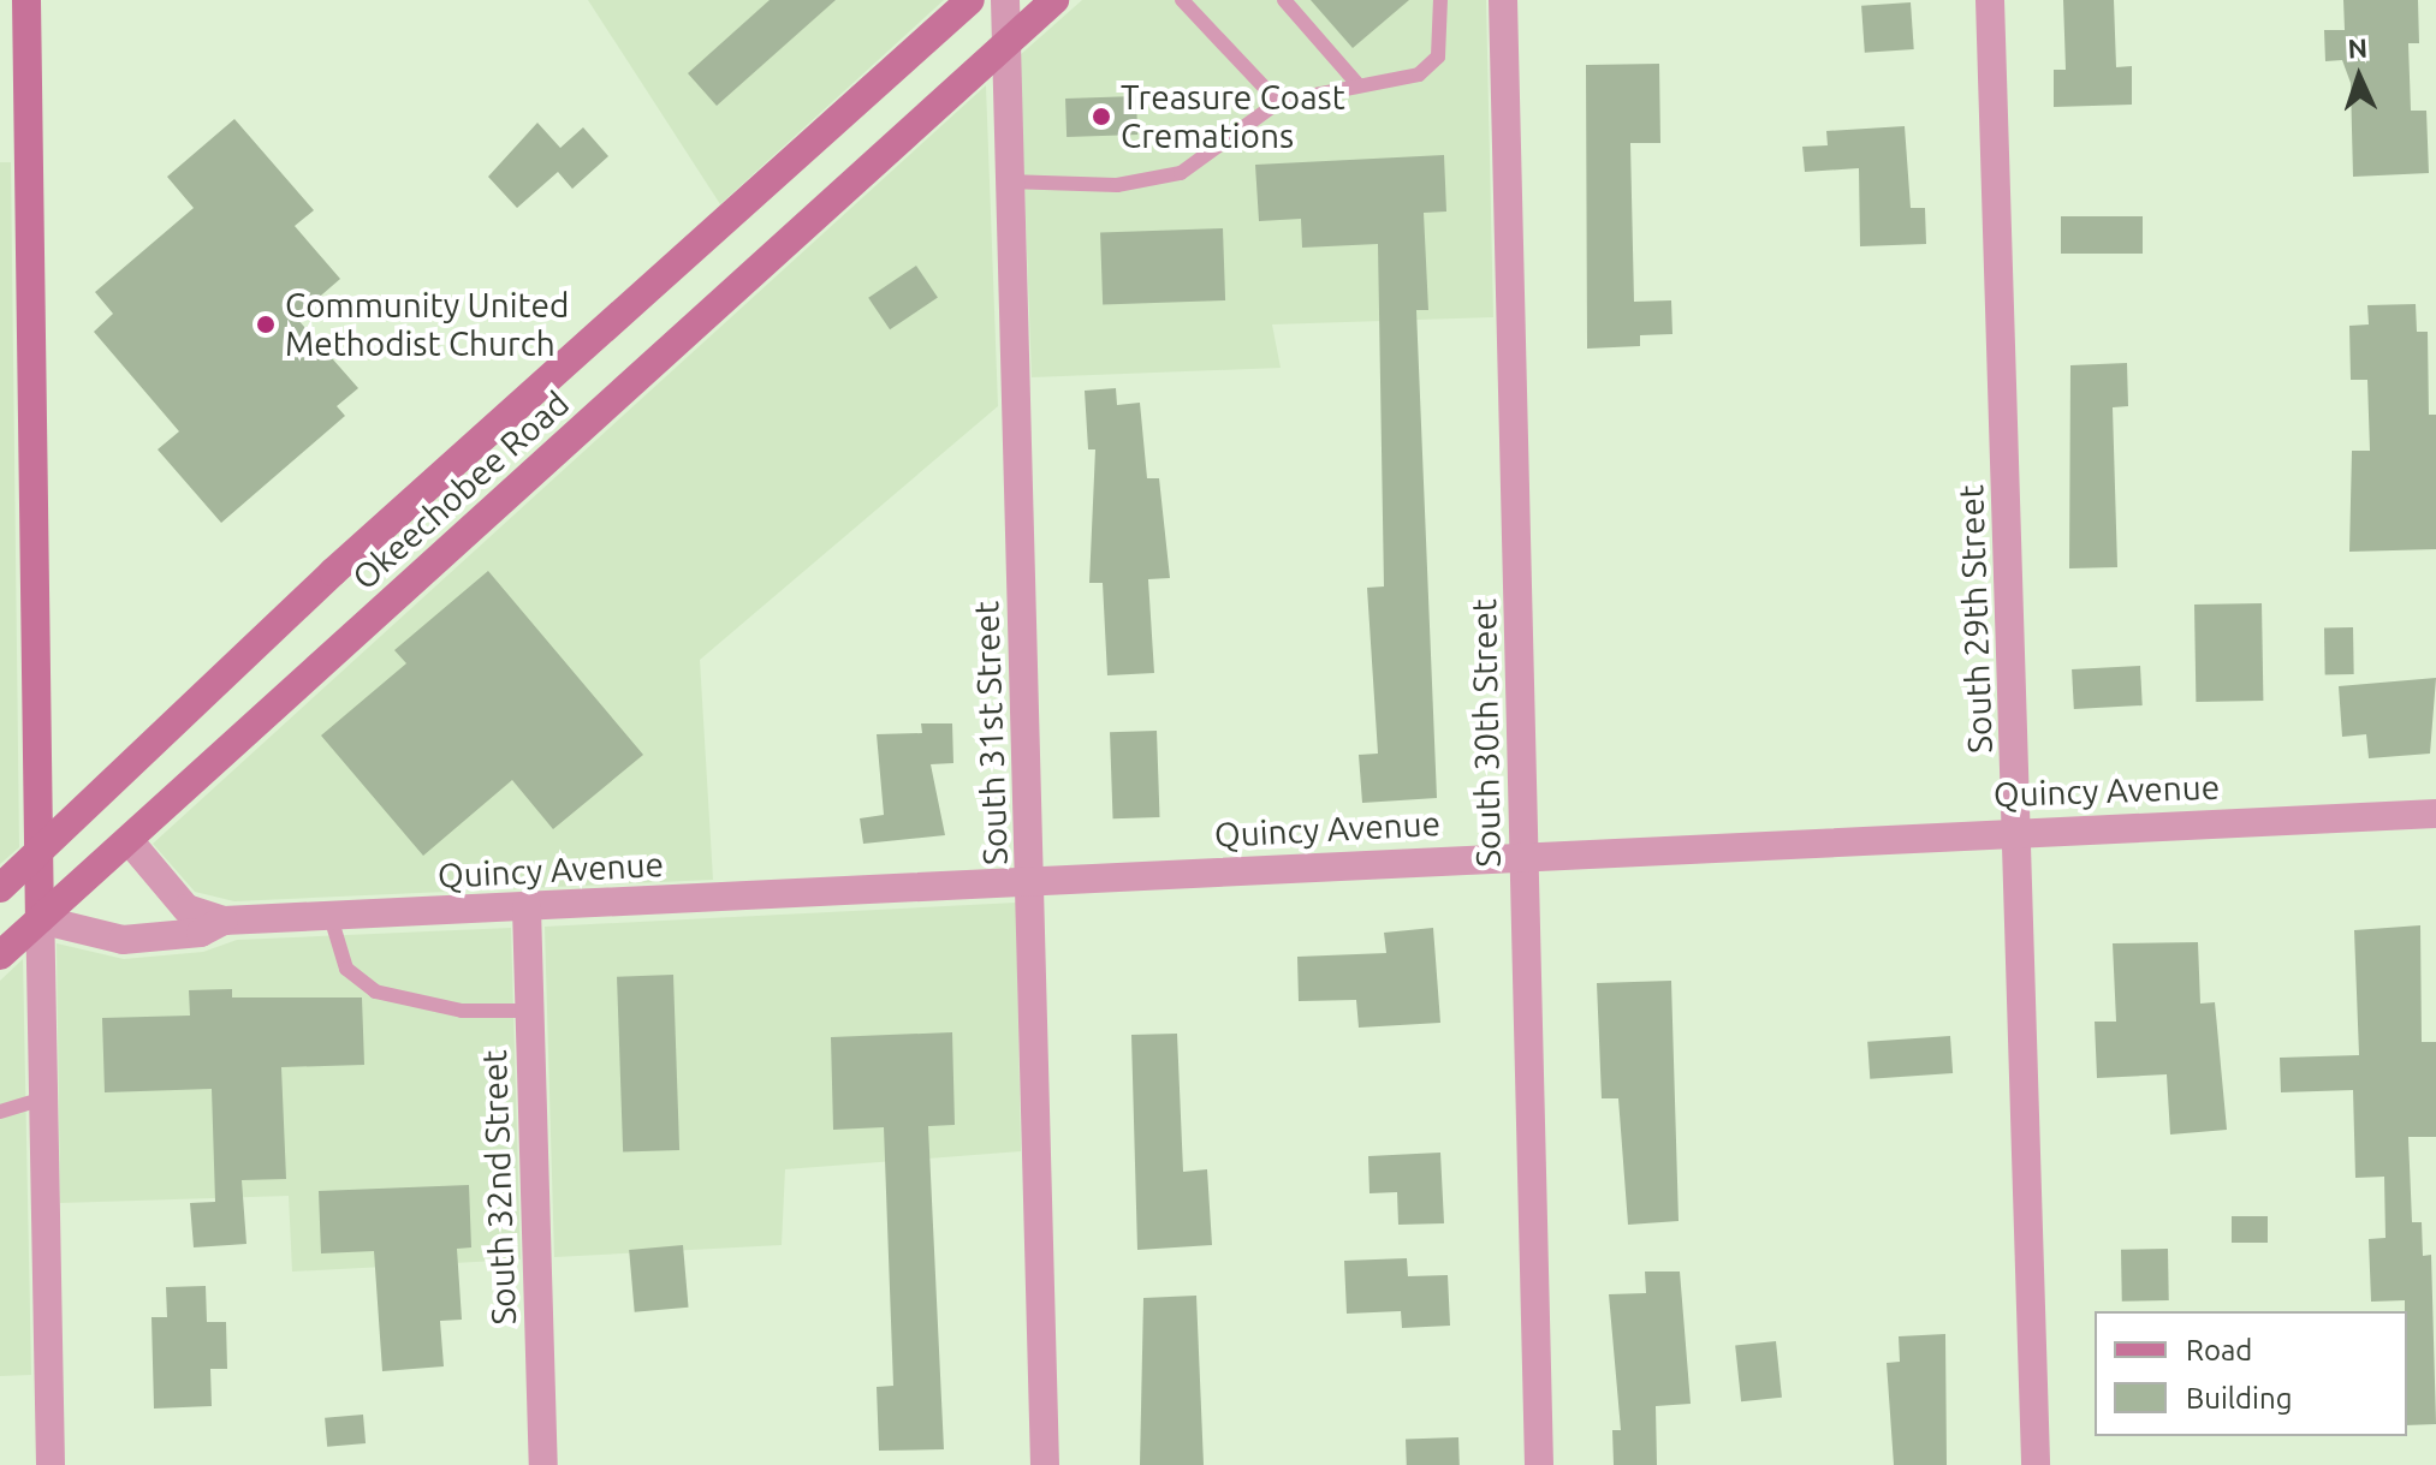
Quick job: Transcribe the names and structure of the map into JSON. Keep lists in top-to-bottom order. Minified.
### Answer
{"streets":{"main road":["Okeechobee Road"],"street":["South 29th Street","South 31st Street","South 30th Street","Quincy Avenue","South 32nd Street"]},"crossings":[["Okeechobee Road","South 31st Street"],["Okeechobee Road","Quincy Avenue"],["South 29th Street","Quincy Avenue"],["South 31st Street","Quincy Avenue"],["South 30th Street","Quincy Avenue"],["Quincy Avenue","South 32nd Street"]],"places":["Treasure Coast Cremations","Community United Methodist Church"],"legend":["Road","Building"],"north":"top"}
